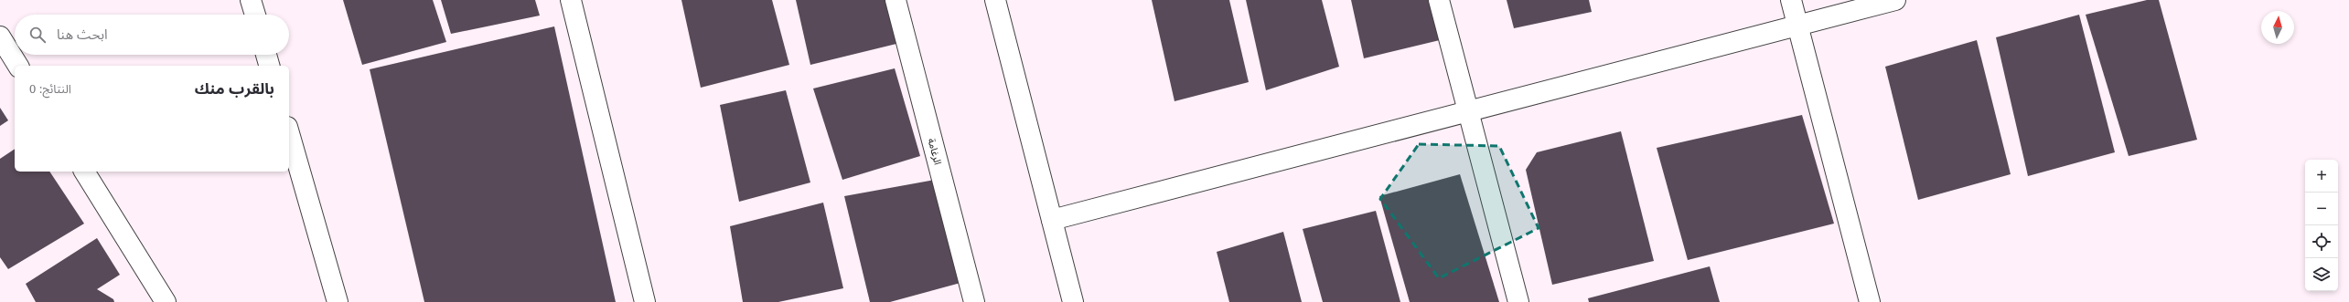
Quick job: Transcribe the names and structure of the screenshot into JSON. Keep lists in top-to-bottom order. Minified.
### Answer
{"streets":{"street":["الرغامة"]},"north":"top","page":{"search":"ابحث هنا","heading":["بالقرب منك","النتائج: 0"],"map_buttons":["+","−"]}}
